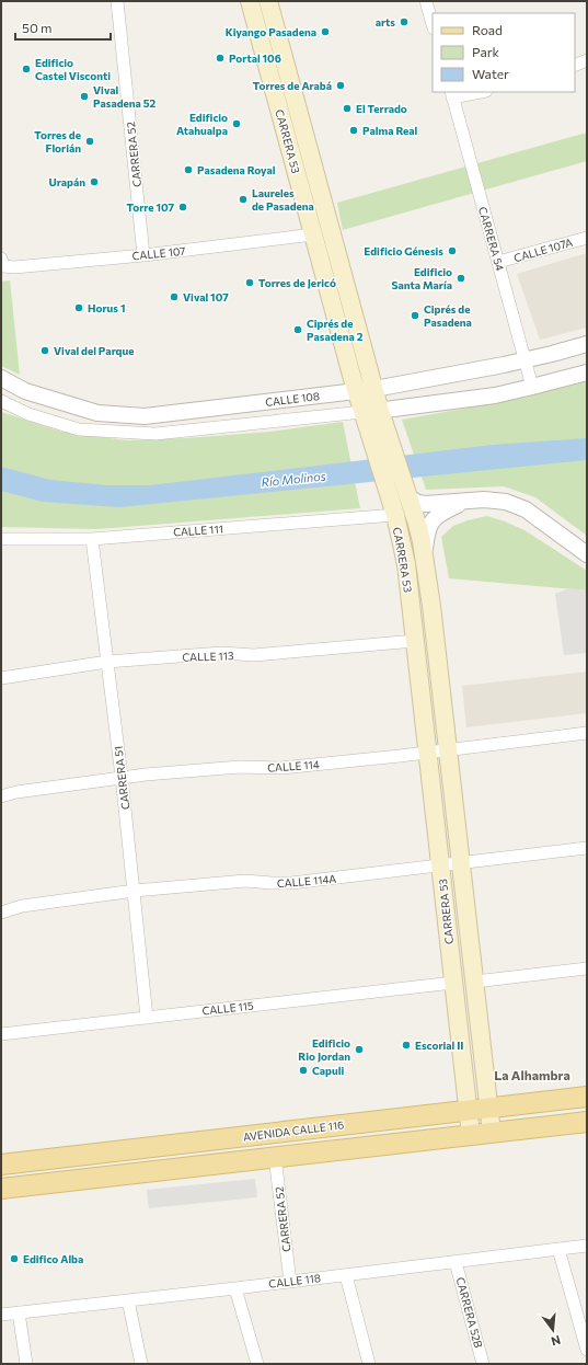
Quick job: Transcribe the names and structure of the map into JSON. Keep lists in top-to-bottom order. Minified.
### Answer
{"streets":{"main road":["CARRERA 53","AVENIDA CALLE 116"],"street":["CARRERA 52","CARRERA 54","CALLE 107A","CALLE 107","CALLE 108","CALLE 111","CALLE 113","CALLE 114","CARRERA 51","CALLE 114A","CALLE 115","CALLE 118","CARRERA 52B"]},"crossings":[["CARRERA 53","CALLE 107"],["CARRERA 53","CALLE 108"],["CARRERA 53","CALLE 111"],["CARRERA 53","CALLE 113"],["CARRERA 53","CALLE 114"],["CARRERA 53","CALLE 114A"],["CARRERA 53","CALLE 115"],["CARRERA 53","AVENIDA CALLE 116"],["CARRERA 52","CALLE 107"],["CARRERA 52","CALLE 118"],["CARRERA 54","CALLE 107A"],["CARRERA 54","CALLE 108"],["CALLE 111","CARRERA 51"],["CALLE 113","CARRERA 51"],["CALLE 114","CARRERA 51"],["CARRERA 51","CALLE 114A"],["CARRERA 51","CALLE 115"],["CALLE 118","CARRERA 52B"]],"districts":["La Alhambra"],"water":["Río Molinos"],"places":["arts","Kiyango Pasadena","Portal 106","Edificio Castel Visconti","Torres de Arabá","Vival Pasadena 52","El Terrado","Edificio Atahualpa","Palma Real","Torres de Florián","Pasadena Royal","Urapán","Laureles de Pasadena","Torre 107","Edificio Génesis","Edificio Santa María","Torres de Jericó","Vival 107","Horus 1","Ciprés de Pasadena","Ciprés de Pasadena 2","Vival del Parque","Escorial II","Edificio Rio Jordan","Capuli","Edifico Alba"],"legend":["Road","Park","Water"],"scale_bar":"50 m","north":"bottom"}
